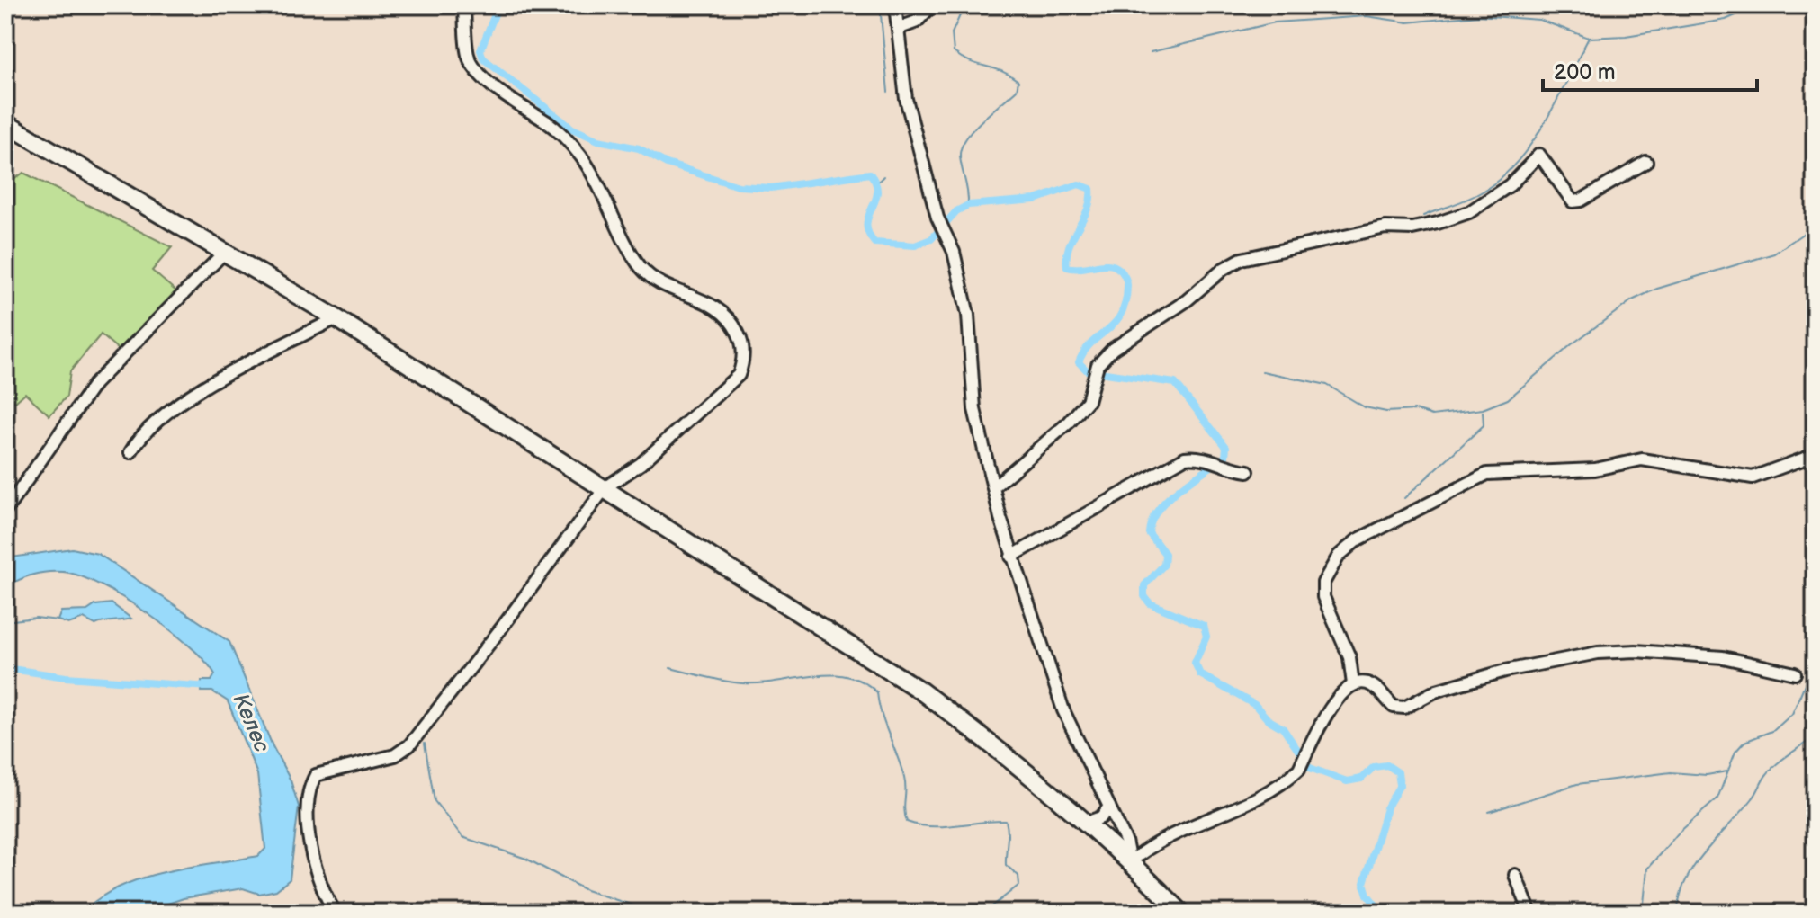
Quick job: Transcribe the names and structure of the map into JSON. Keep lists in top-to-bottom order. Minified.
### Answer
{"water":["Келес"],"scale_bar":"200 m"}
